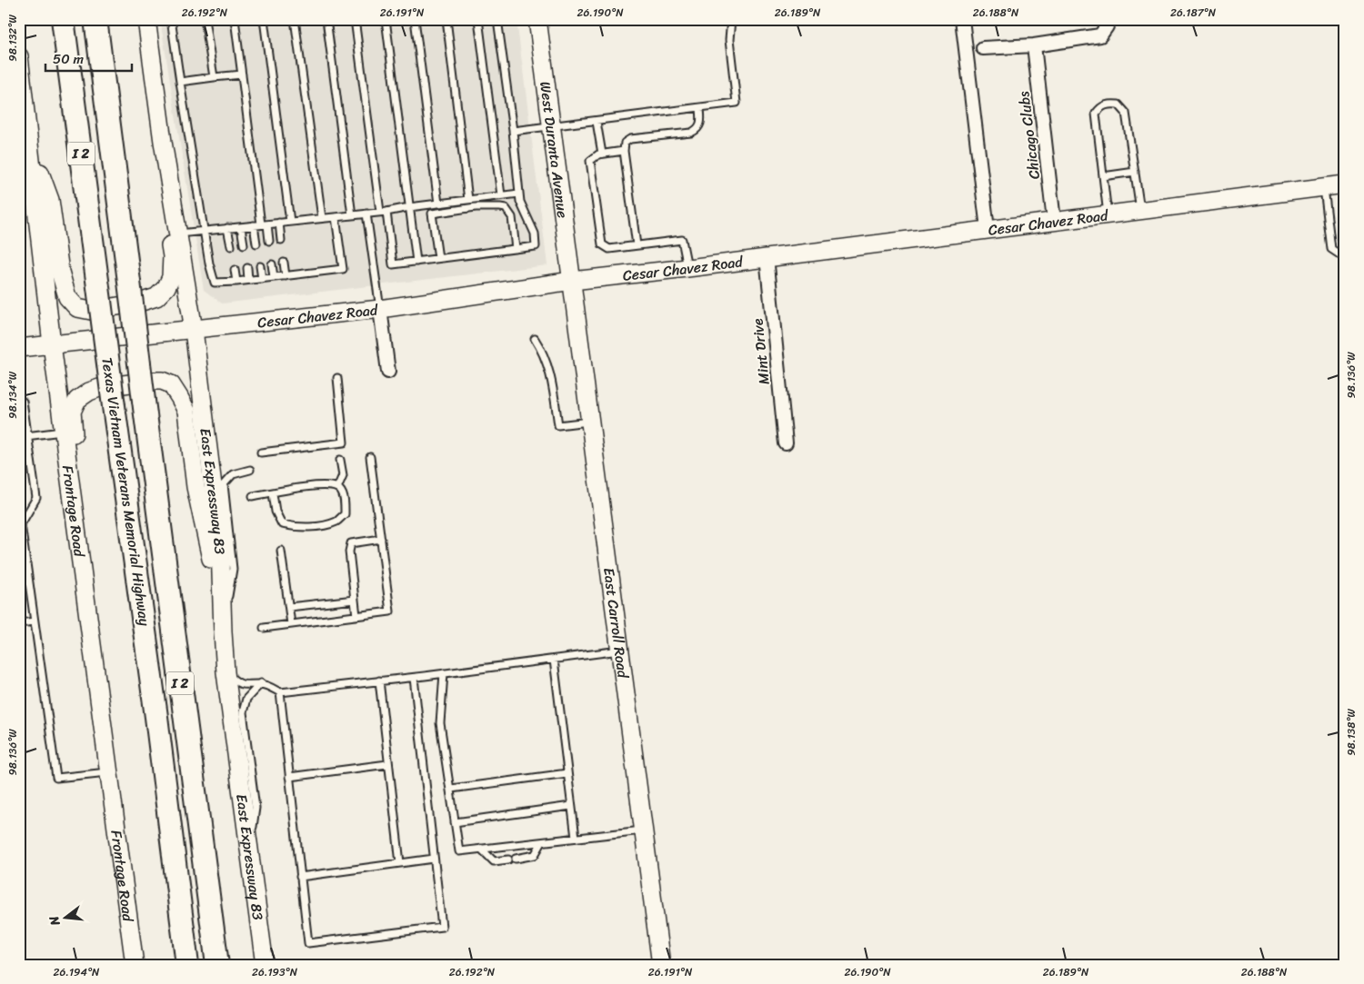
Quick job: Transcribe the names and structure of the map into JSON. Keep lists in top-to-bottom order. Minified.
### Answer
{"streets":{"highway":["I 2","Texas Vietnam Veterans Memorial Highway"],"main road":["West Duranta Avenue","Cesar Chavez Road","East Expressway 83","Frontage Road","East Carroll Road"],"street":["Chicago Clubs","Mint Drive"]},"crossings":[["Chicago Clubs","Cesar Chavez Road"],["West Duranta Avenue","Cesar Chavez Road"],["West Duranta Avenue","East Carroll Road"],["Cesar Chavez Road","Mint Drive"],["Cesar Chavez Road","East Expressway 83"],["Cesar Chavez Road","Frontage Road"],["Cesar Chavez Road","East Carroll Road"]],"scale_bar":"50 m","north":"left","coordinates":["26.192°N","26.191°N","26.190°N","26.189°N","26.188°N","26.187°N","98.132°W","98.136°W","98.134°W","98.138°W","26.194°N","26.193°N"]}
